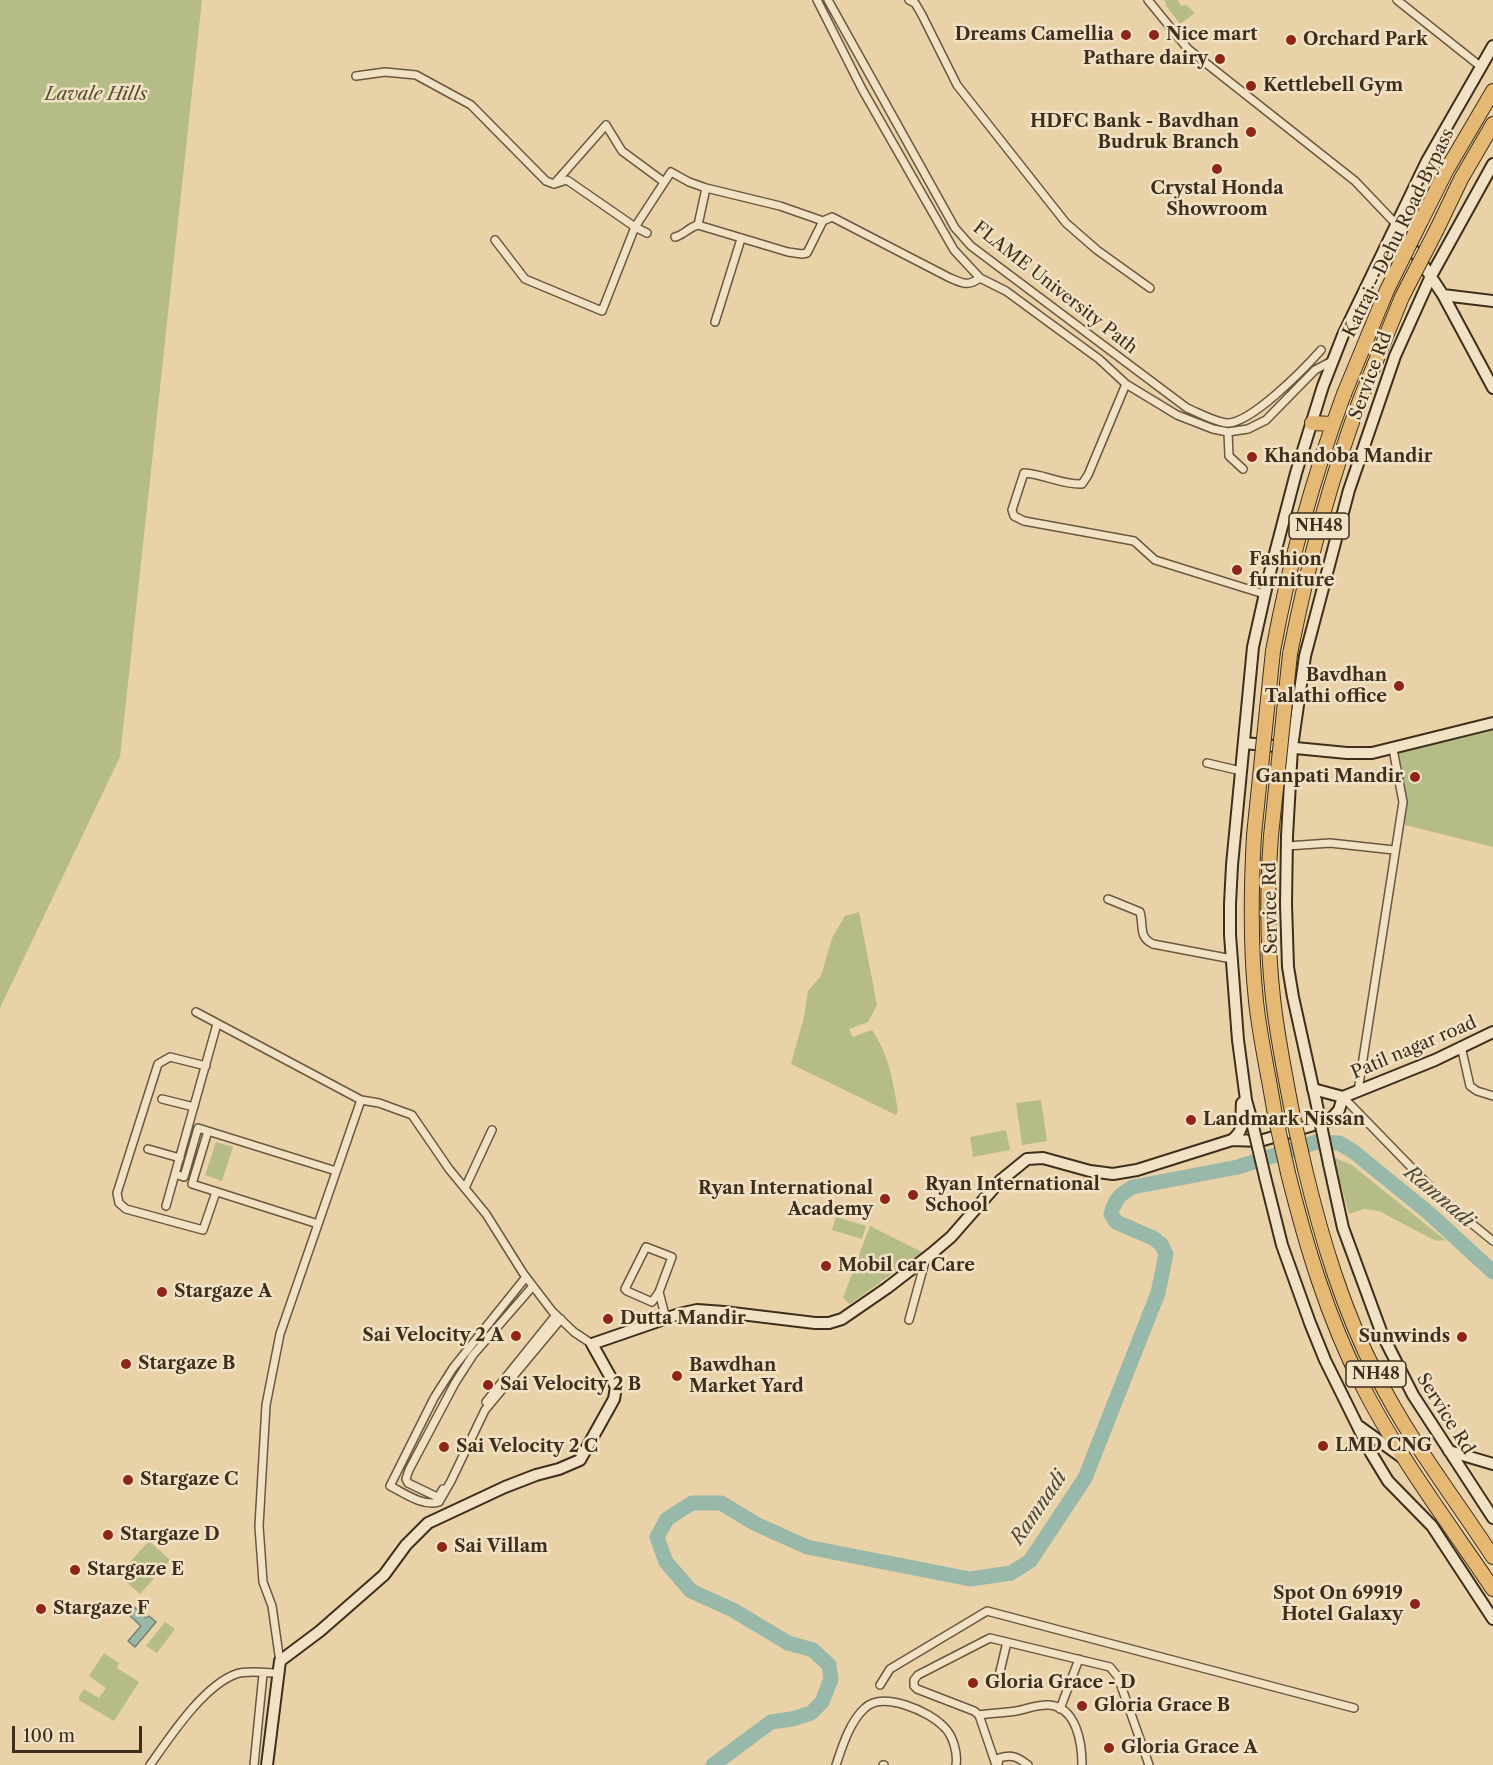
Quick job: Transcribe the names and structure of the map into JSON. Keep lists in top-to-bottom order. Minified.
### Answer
{"streets":{"highway":["Katraj - Dehu Road Bypass","NH48"],"street":["FLAME University Path","Service Rd","Patil nagar road"]},"crossings":[["Service Rd","Patil nagar road"]],"water":["Ramnadi"],"parks":["Lavale Hills"],"places":["Dreams Camellia","Nice mart","Orchard Park","Pathare dairy","Kettlebell Gym","HDFC Bank - Bavdhan Budruk Branch","Crystal Honda Showroom","Khandoba Mandir","Fashion furniture","Bavdhan Talathi office","Ganpati Mandir","Landmark Nissan","Ryan International School","Ryan International Academy","Mobil car Care","Stargaze A","Dutta Mandir","Sai Velocity 2 A","Sunwinds","Stargaze B","Bawdhan Market Yard","Sai Velocity 2 B","LMD CNG","Sai Velocity 2 C","Stargaze C","Stargaze D","Sai Villam","Stargaze E","Spot On 69919 Hotel Galaxy","Stargaze F","Gloria Grace - D","Gloria Grace B","Gloria Grace A"],"scale_bar":"100 m"}
